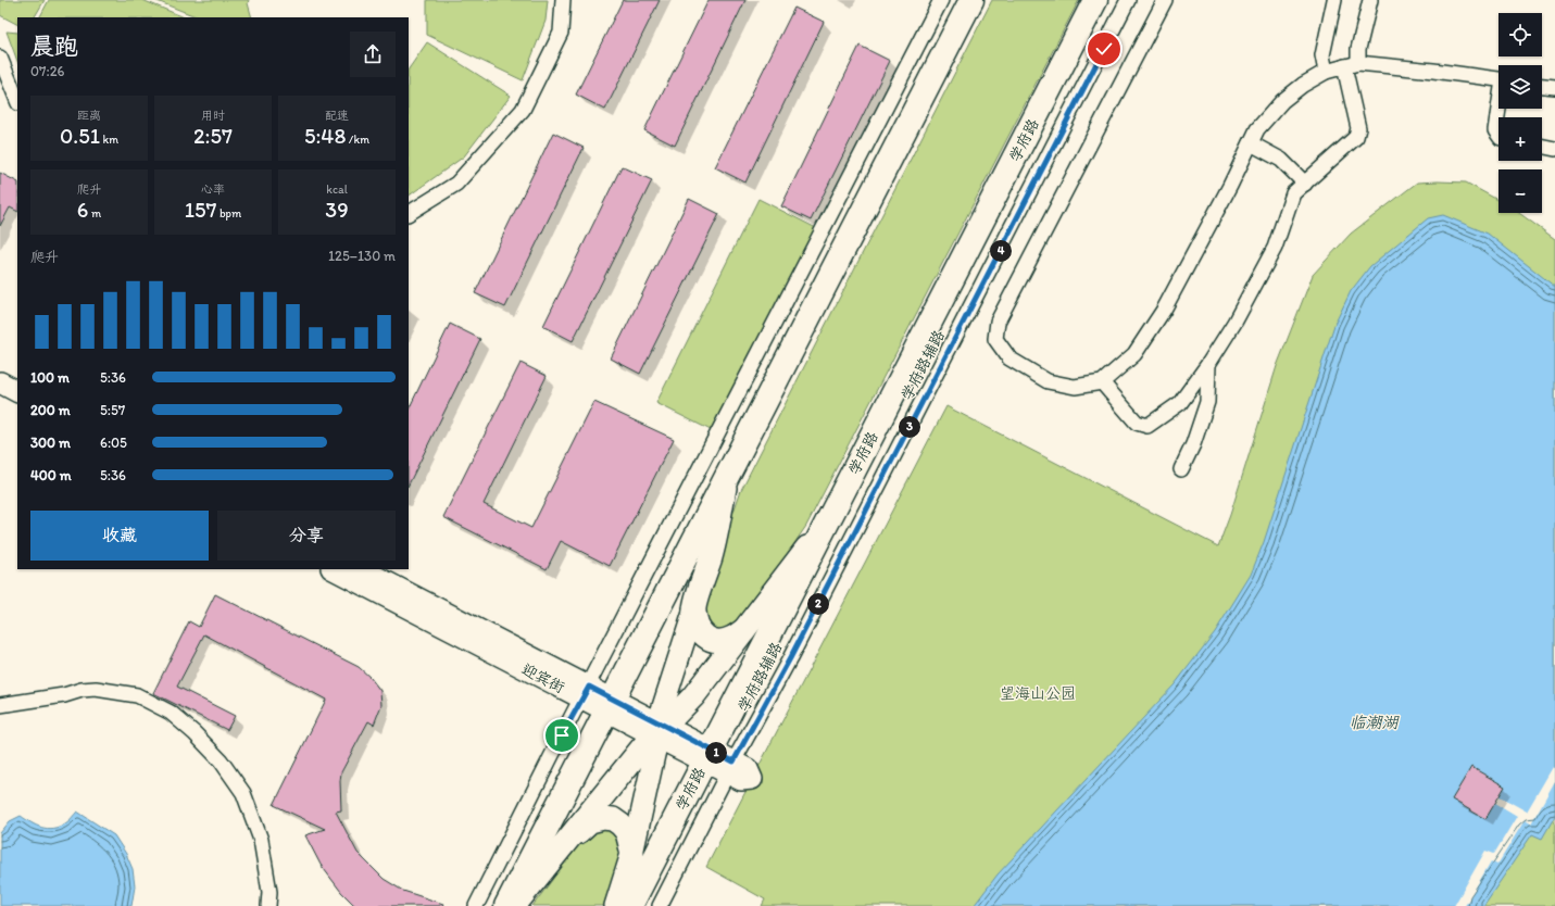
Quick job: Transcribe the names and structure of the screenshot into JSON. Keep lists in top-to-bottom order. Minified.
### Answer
{"streets":{"highway":["学府路"],"main road":["迎宾街"],"street":["学府路辅路"]},"crossings":[["学府路","迎宾街"],["学府路辅路","迎宾街"]],"water":["临潮湖"],"parks":["望海山公园"],"page":{"map_buttons":["+","−"],"heading":["晨跑","07:26"],"stats":[["距离","0.51 km"],["用时","2:57"],["配速","5:48 /km"],["爬升","6 m"],["心率","157 bpm"],["kcal","39"]],"chart":["爬升","125–130 m"],"pins":["4","3","2","1"],"list":[{"name":"100 m","note":"5:36"},{"name":"200 m","note":"5:57"},{"name":"300 m","note":"6:05"},{"name":"400 m","note":"5:36"}],"buttons":["收藏","分享"]}}
